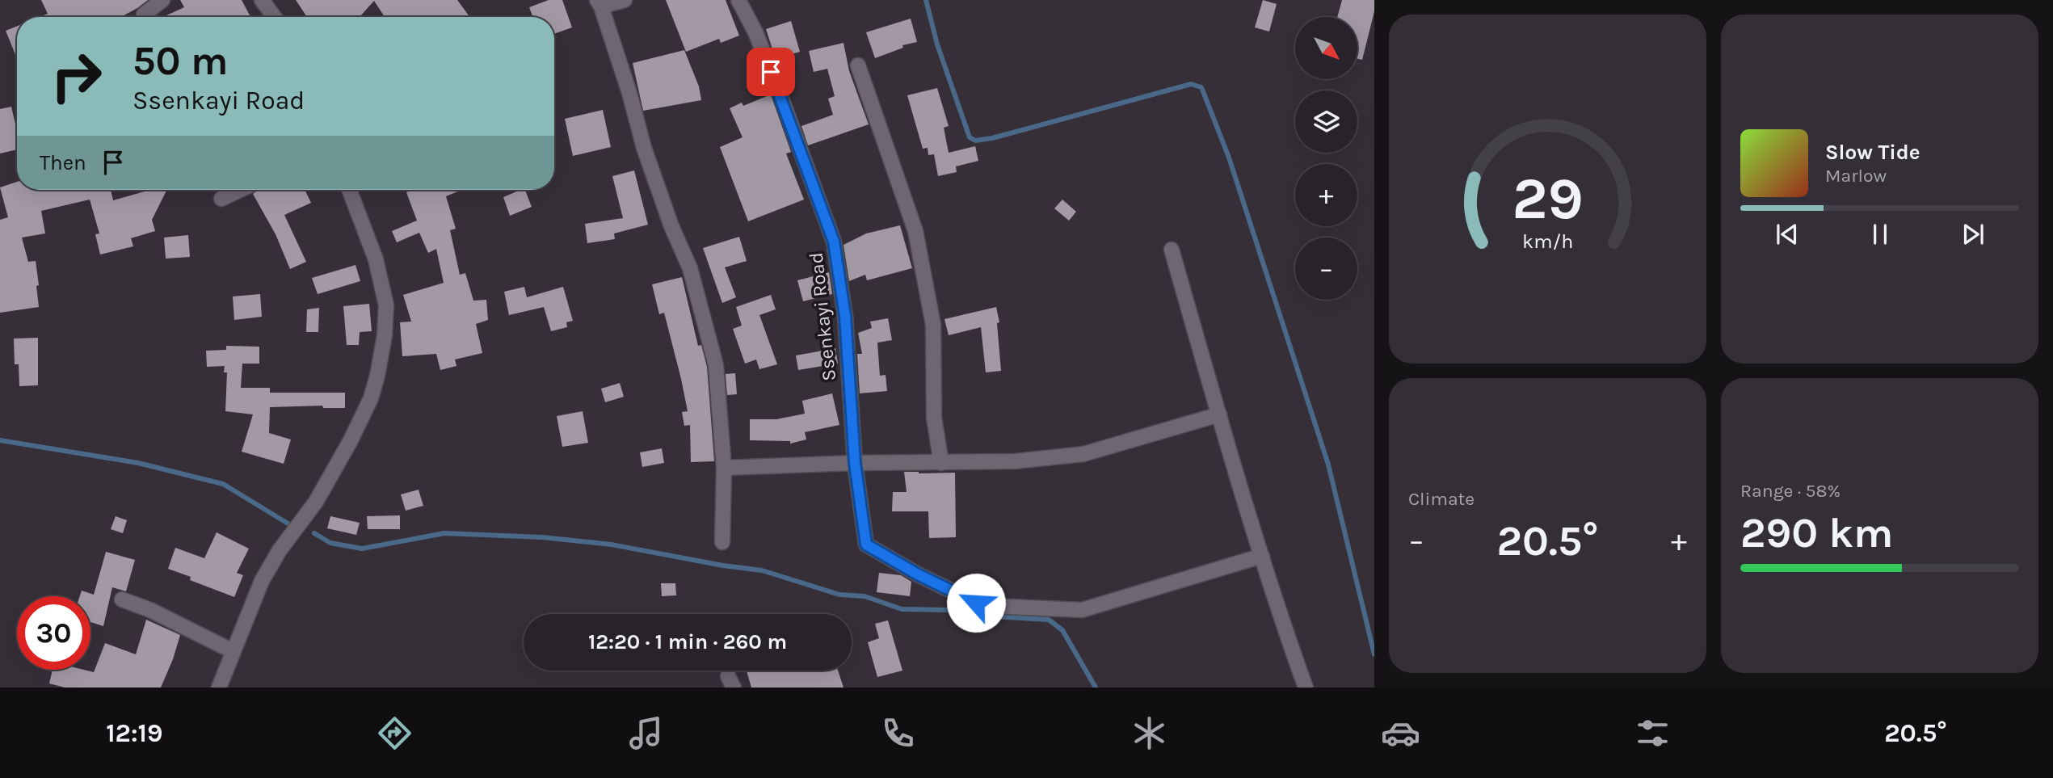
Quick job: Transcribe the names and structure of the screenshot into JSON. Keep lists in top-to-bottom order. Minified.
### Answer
{"streets":{"street":["Ssenkayi Road"]},"north":"bottom right","page":{"map_buttons":["+","−"],"turn":["50 m","Ssenkayi Road"],"song":["Slow Tide","Marlow"],"then":"Then","tile":["Climate",["Range · 58%","290 km"]],"heat":["−","20.5°","+"],"limit":"30","trip":"12:20 · 1 min · 260 m","tabs":["12:19","20.5°"],"gauge":["29","km/h"]}}
